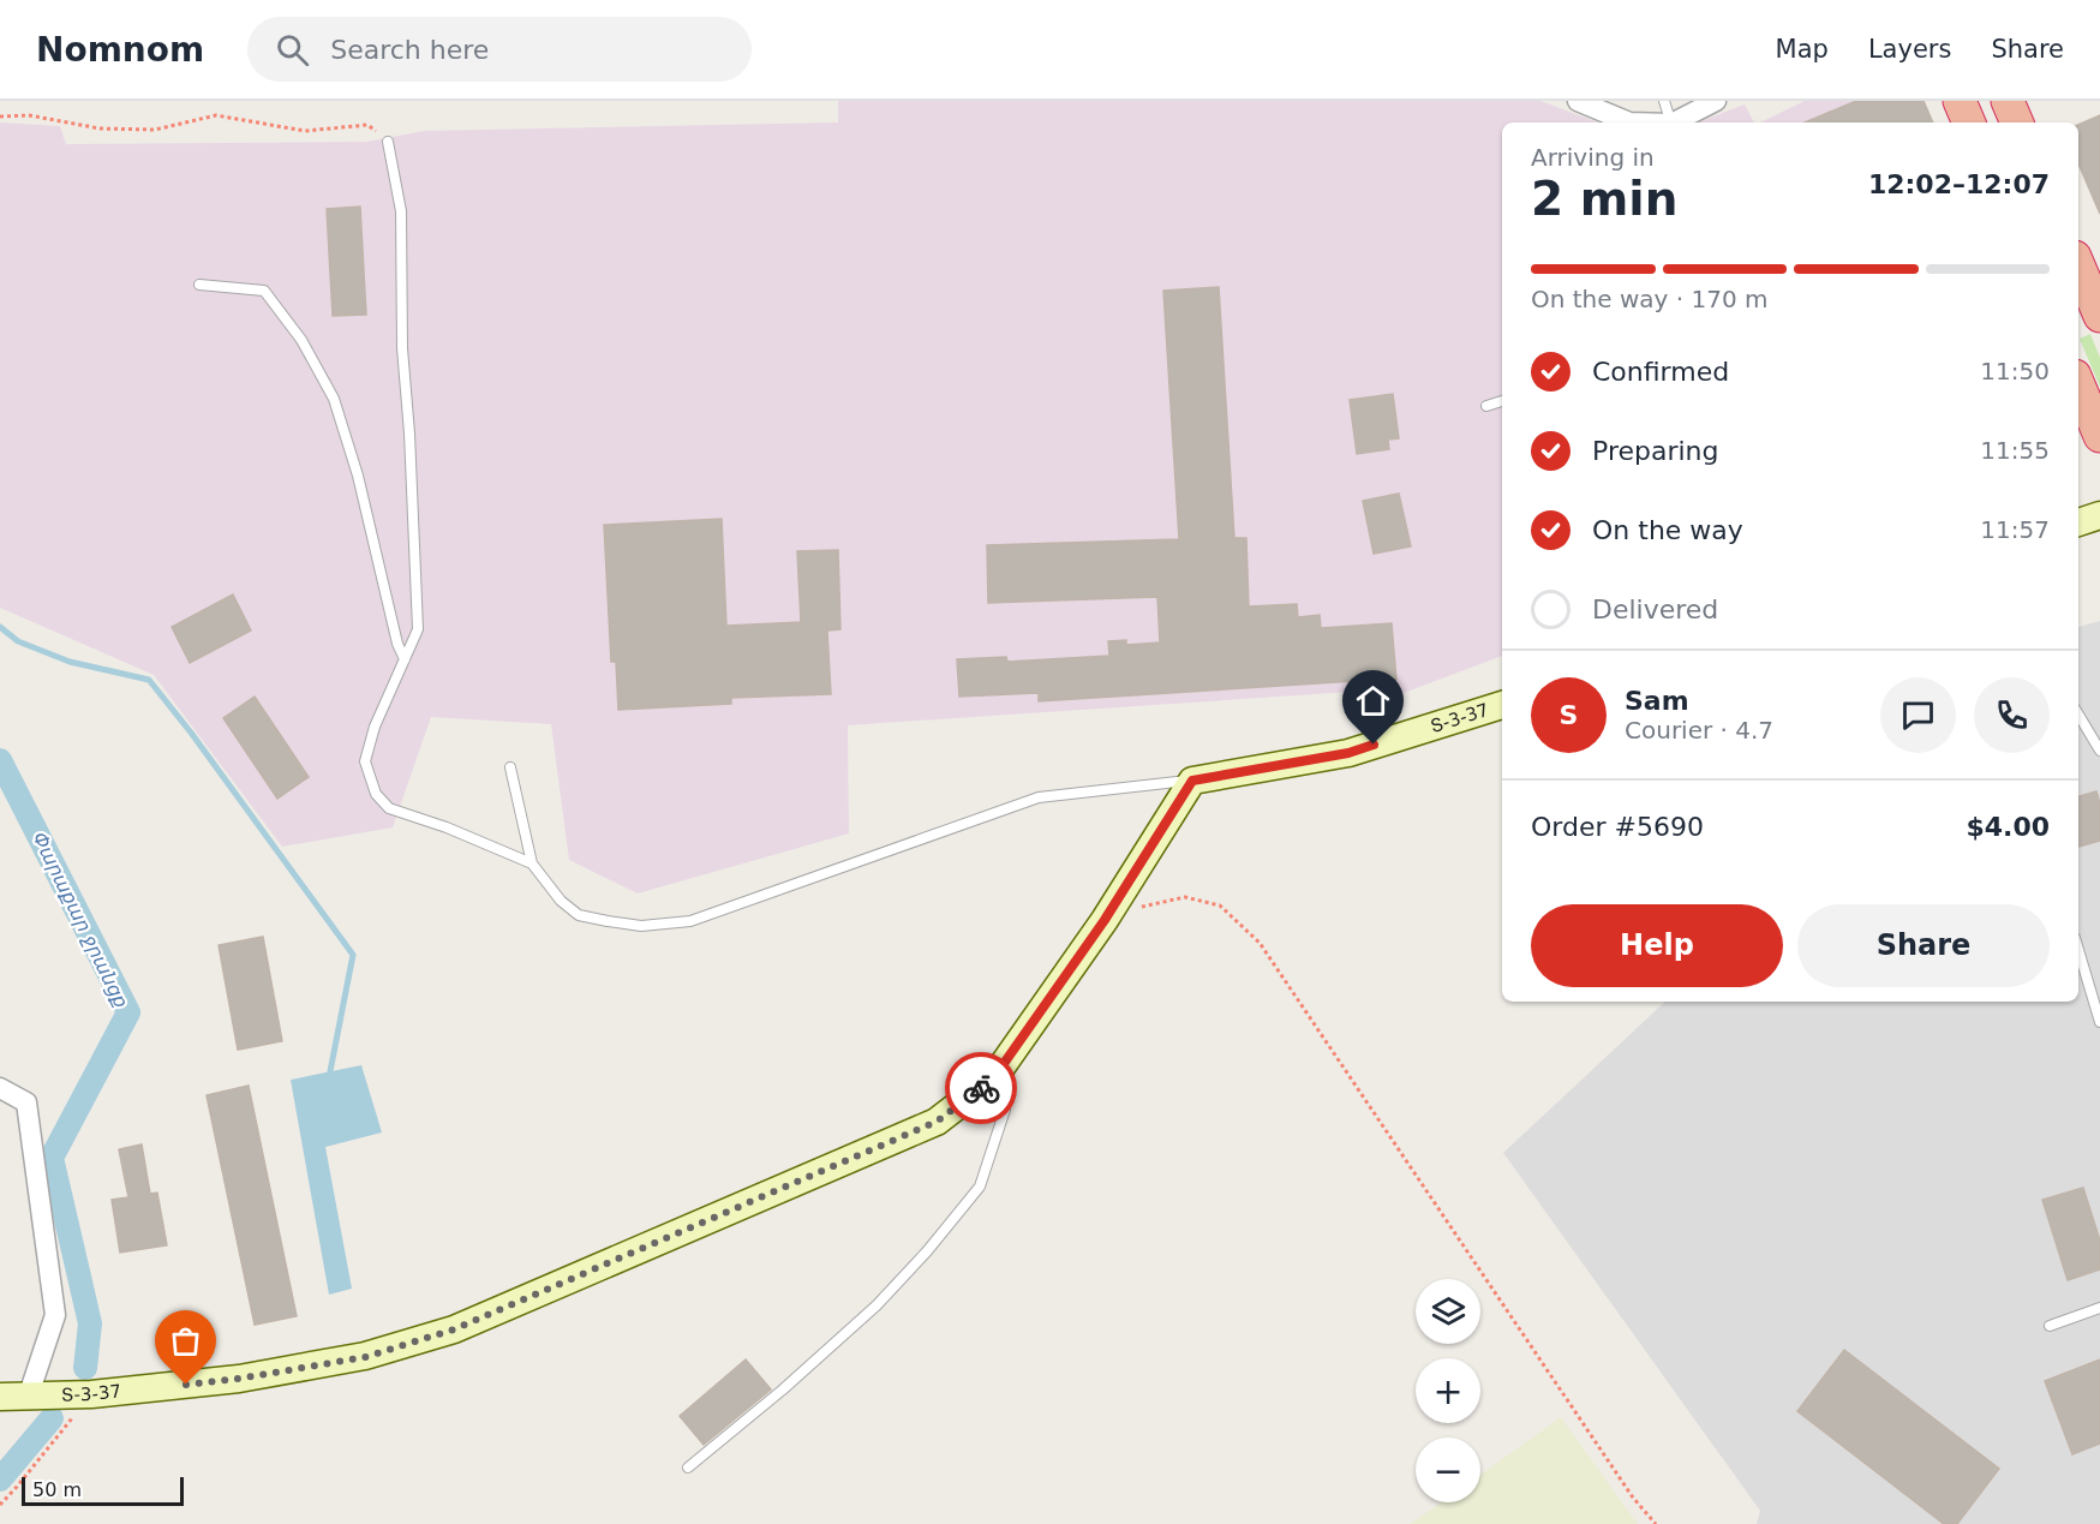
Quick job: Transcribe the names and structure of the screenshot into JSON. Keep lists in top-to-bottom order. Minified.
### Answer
{"streets":{"main road":["Տ-3-37"]},"water":["Փարաքար ջրանցք"],"scale_bar":"50 m","page":{"header":"Nomnom","search":"Search here","nav":["Map","Layers","Share"],"heading":["2 min","Arriving in","12:02–12:07"],"panel":["Sam","Courier · 4.7","Order #5690","$4.00"],"bar":"On the way · 170 m","list":[["Confirmed","11:50"],["Preparing","11:55"],["On the way","11:57"],"Delivered"],"round":"S","buttons":["Help","Share"],"map_buttons":["+","−"],"scale":"50 m"}}
